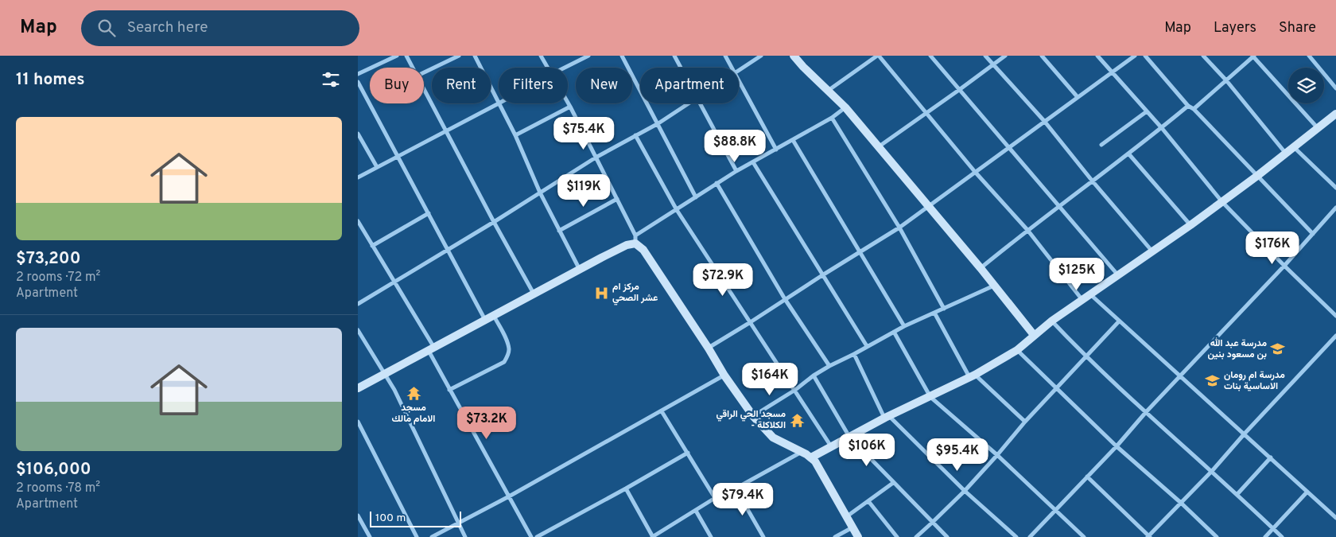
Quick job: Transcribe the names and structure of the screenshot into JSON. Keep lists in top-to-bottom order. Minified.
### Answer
{"places":{"hospital":["مركز ام عشر الصحي"],"school or university":["مدرسة عبد الله بن مسعود بنين","مدرسة ام رومان الاساسية بنات"],"temple":["مسجد الامام مالك","مسجد الحي الراقي - الكلاكلة"]},"scale_bar":"100 m","page":{"header":"Map","search":"Search here","nav":["Map","Layers","Share"],"heading":"11 homes","chip":["Buy","Rent","Filters","New","Apartment"],"list":[{"name":"$73,200","note":"2 rooms · 72 m² · Apartment"},{"name":"$106,000","note":"2 rooms · 78 m² · Apartment"}],"price":["$75.4K","$88.8K","$119K","$176K","$125K","$72.9K","$164K","$73.2K","$106K","$95.4K","$79.4K"],"scale":"100 m"}}
